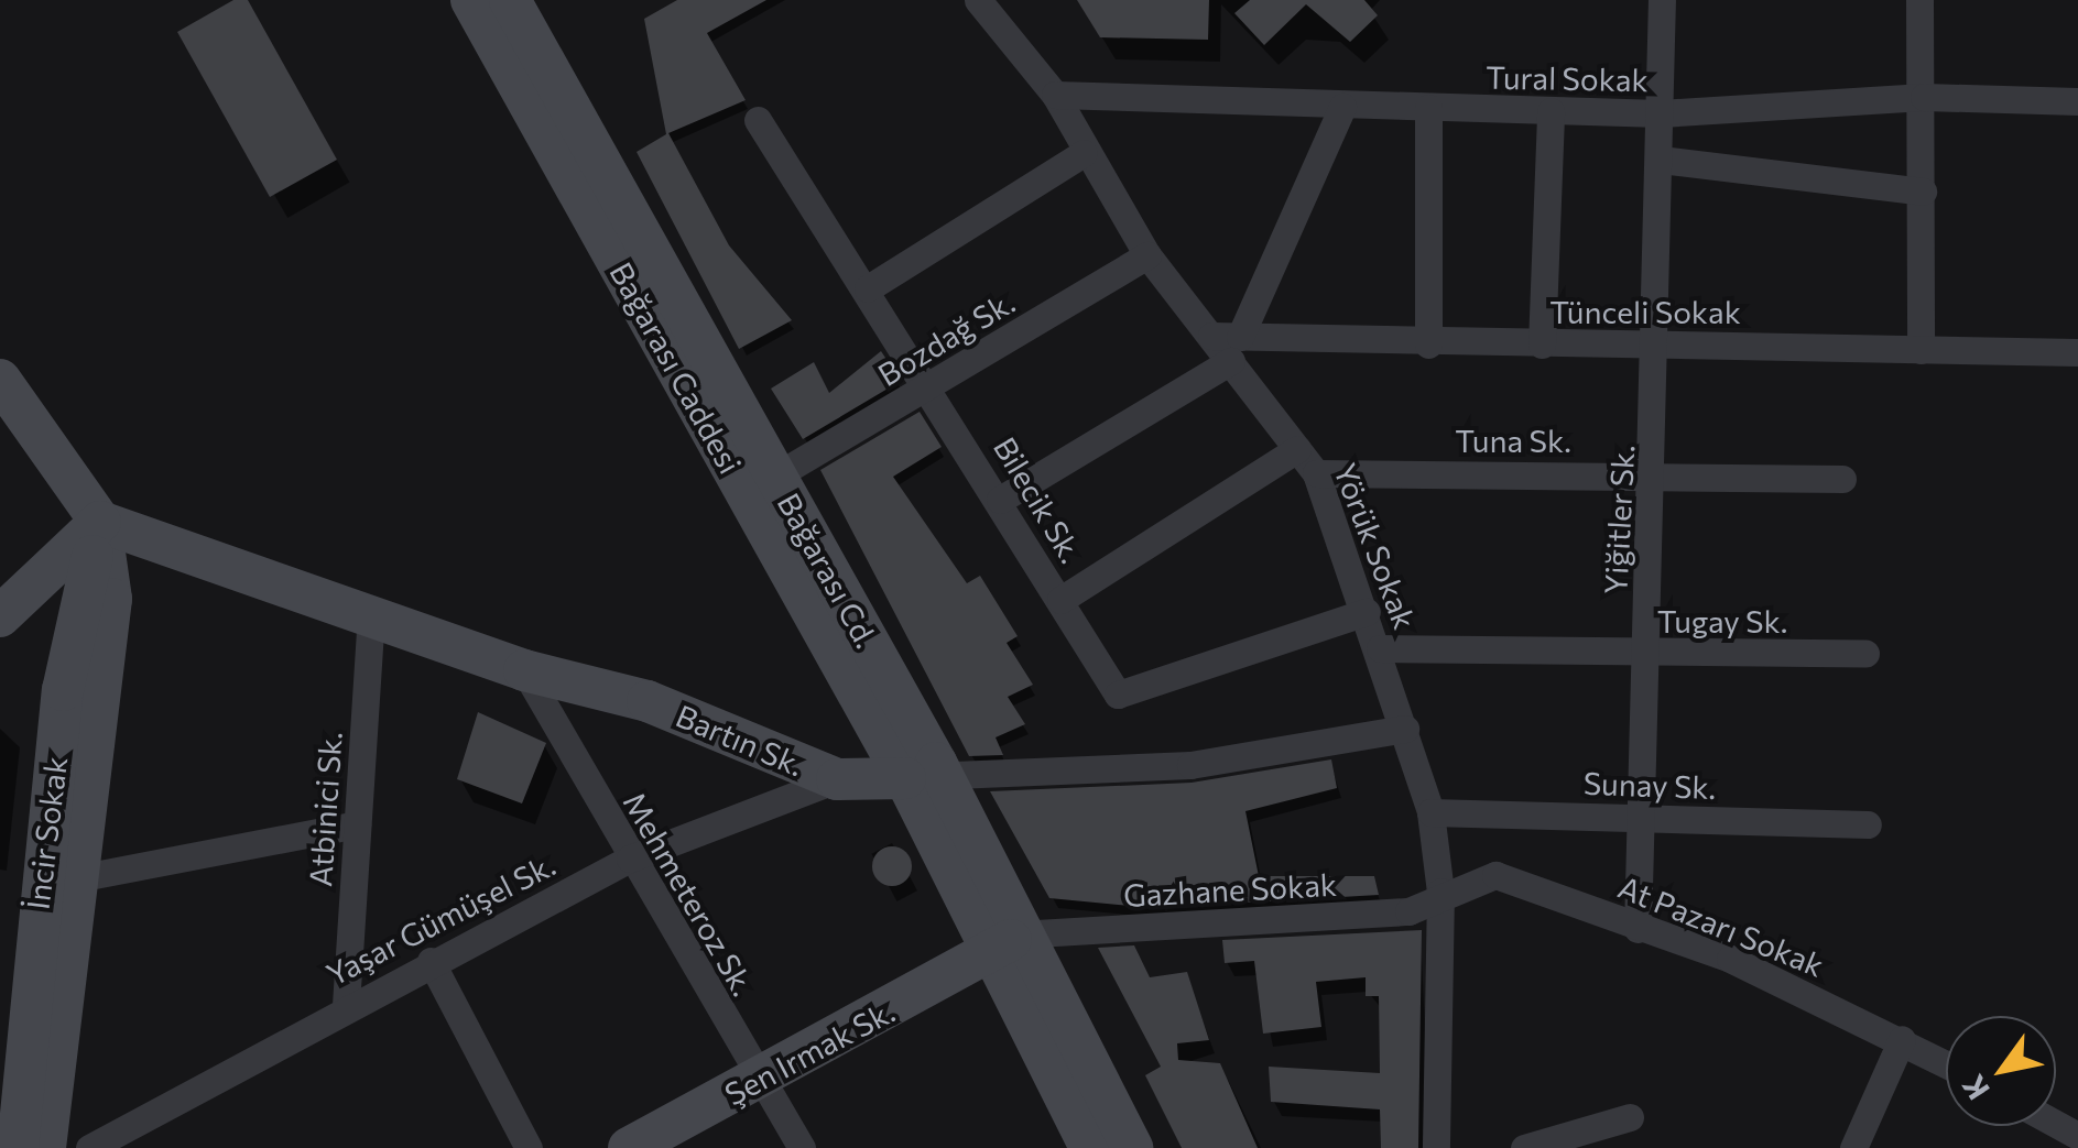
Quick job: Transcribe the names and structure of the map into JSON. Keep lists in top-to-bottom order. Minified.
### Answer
{"streets":{"main road":["Bağarası Caddesi","Bağarası Cd.","Bartın Sk.","İncir Sokak","Şen Irmak Sk."],"street":["Tural Sokak","Tünceli Sokak","Bozdağ Sk.","Tuna Sk.","Bilecik Sk.","Yiğitler Sk.","Yörük Sokak","Tugay Sk.","Sunay Sk.","Atbinici Sk.","Gazhane Sokak","Mehmeteroz Sk.","Yaşar Gümüşel Sk.","At Pazarı Sokak"]},"crossings":[["Tural Sokak","Yiğitler Sk."],["Tünceli Sokak","Bozdağ Sk."],["Tünceli Sokak","Yiğitler Sk."],["Tünceli Sokak","Yörük Sokak"],["Bozdağ Sk.","Bilecik Sk."],["Bozdağ Sk.","Bağarası Cd."],["Bağarası Caddesi","Bağarası Cd."],["Bağarası Caddesi","Bartın Sk."],["Bağarası Caddesi","Gazhane Sokak"],["Bağarası Caddesi","Şen Irmak Sk."],["Tuna Sk.","Yiğitler Sk."],["Tuna Sk.","Yörük Sokak"],["Bilecik Sk.","Yörük Sokak"],["Yiğitler Sk.","Tugay Sk."],["Yiğitler Sk.","Sunay Sk."],["Yiğitler Sk.","At Pazarı Sokak"],["Yörük Sokak","Tugay Sk."],["Yörük Sokak","Bartın Sk."],["Yörük Sokak","Sunay Sk."],["Yörük Sokak","Gazhane Sokak"],["Yörük Sokak","At Pazarı Sokak"],["Bağarası Cd.","Bartın Sk."],["Bartın Sk.","Atbinici Sk."],["Bartın Sk.","İncir Sokak"],["Bartın Sk.","Mehmeteroz Sk."],["Bartın Sk.","Yaşar Gümüşel Sk."],["Atbinici Sk.","Yaşar Gümüşel Sk."],["Gazhane Sokak","At Pazarı Sokak"],["Gazhane Sokak","Şen Irmak Sk."],["Mehmeteroz Sk.","Yaşar Gümüşel Sk."],["Mehmeteroz Sk.","Şen Irmak Sk."]],"north":"bottom left"}
